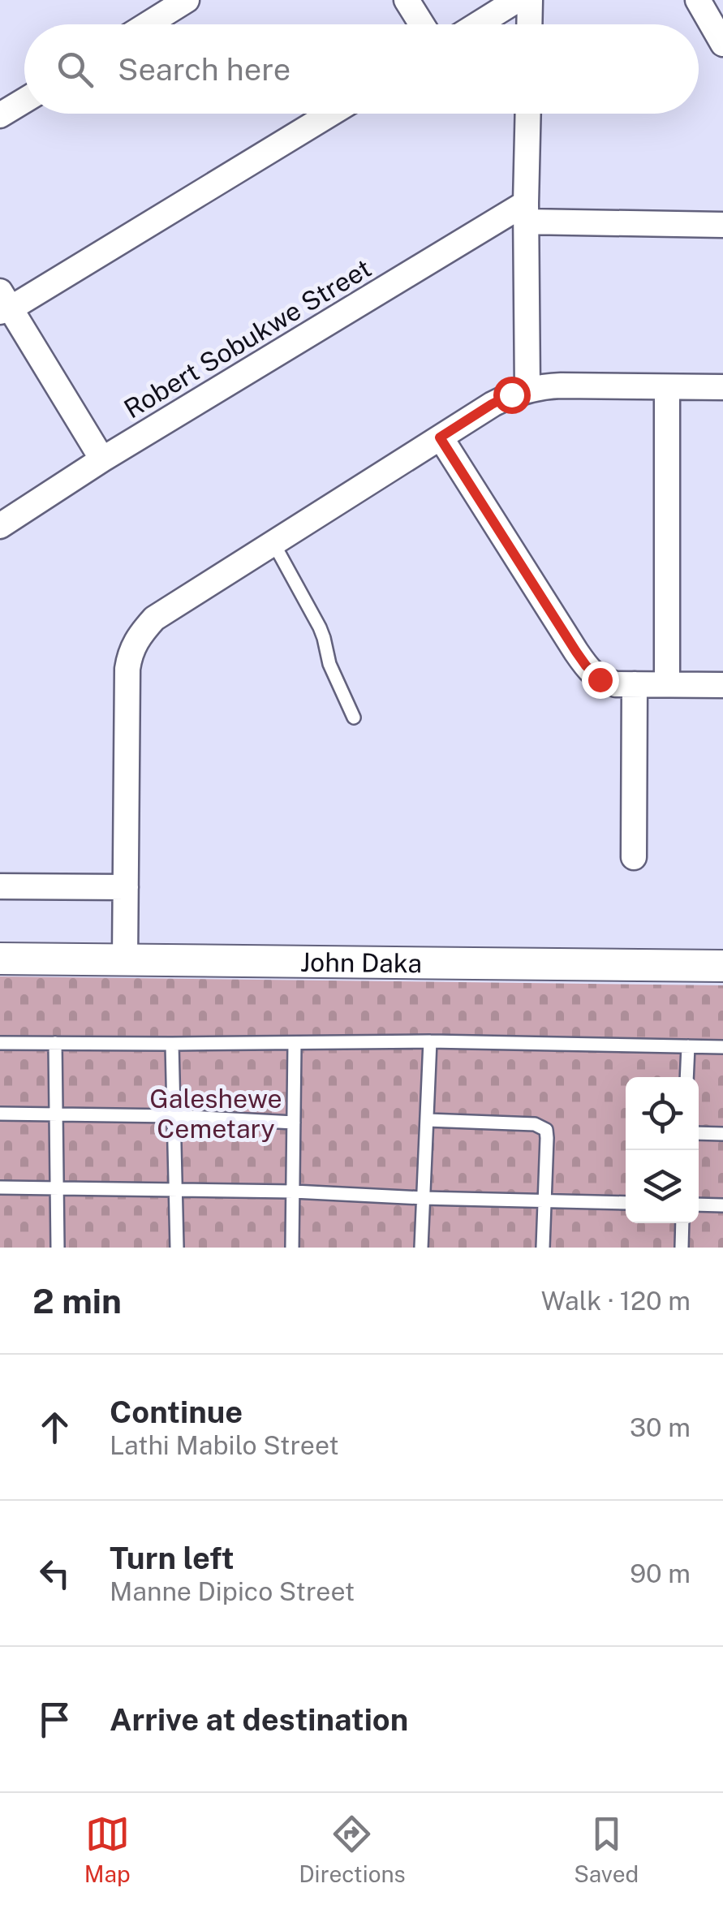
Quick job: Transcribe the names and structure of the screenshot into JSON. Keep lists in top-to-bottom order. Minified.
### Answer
{"streets":{"street":["Robert Sobukwe Street","John Daka"]},"parks":["Galeshewe Cemetary"],"page":{"search":"Search here","heading":["2 min","Walk · 120 m"],"list":[["Continue","Lathi Mabilo Street","30 m"],["Turn left","Manne Dipico Street","90 m"],"Arrive at destination"],"nav":["Map","Directions","Saved"]}}
